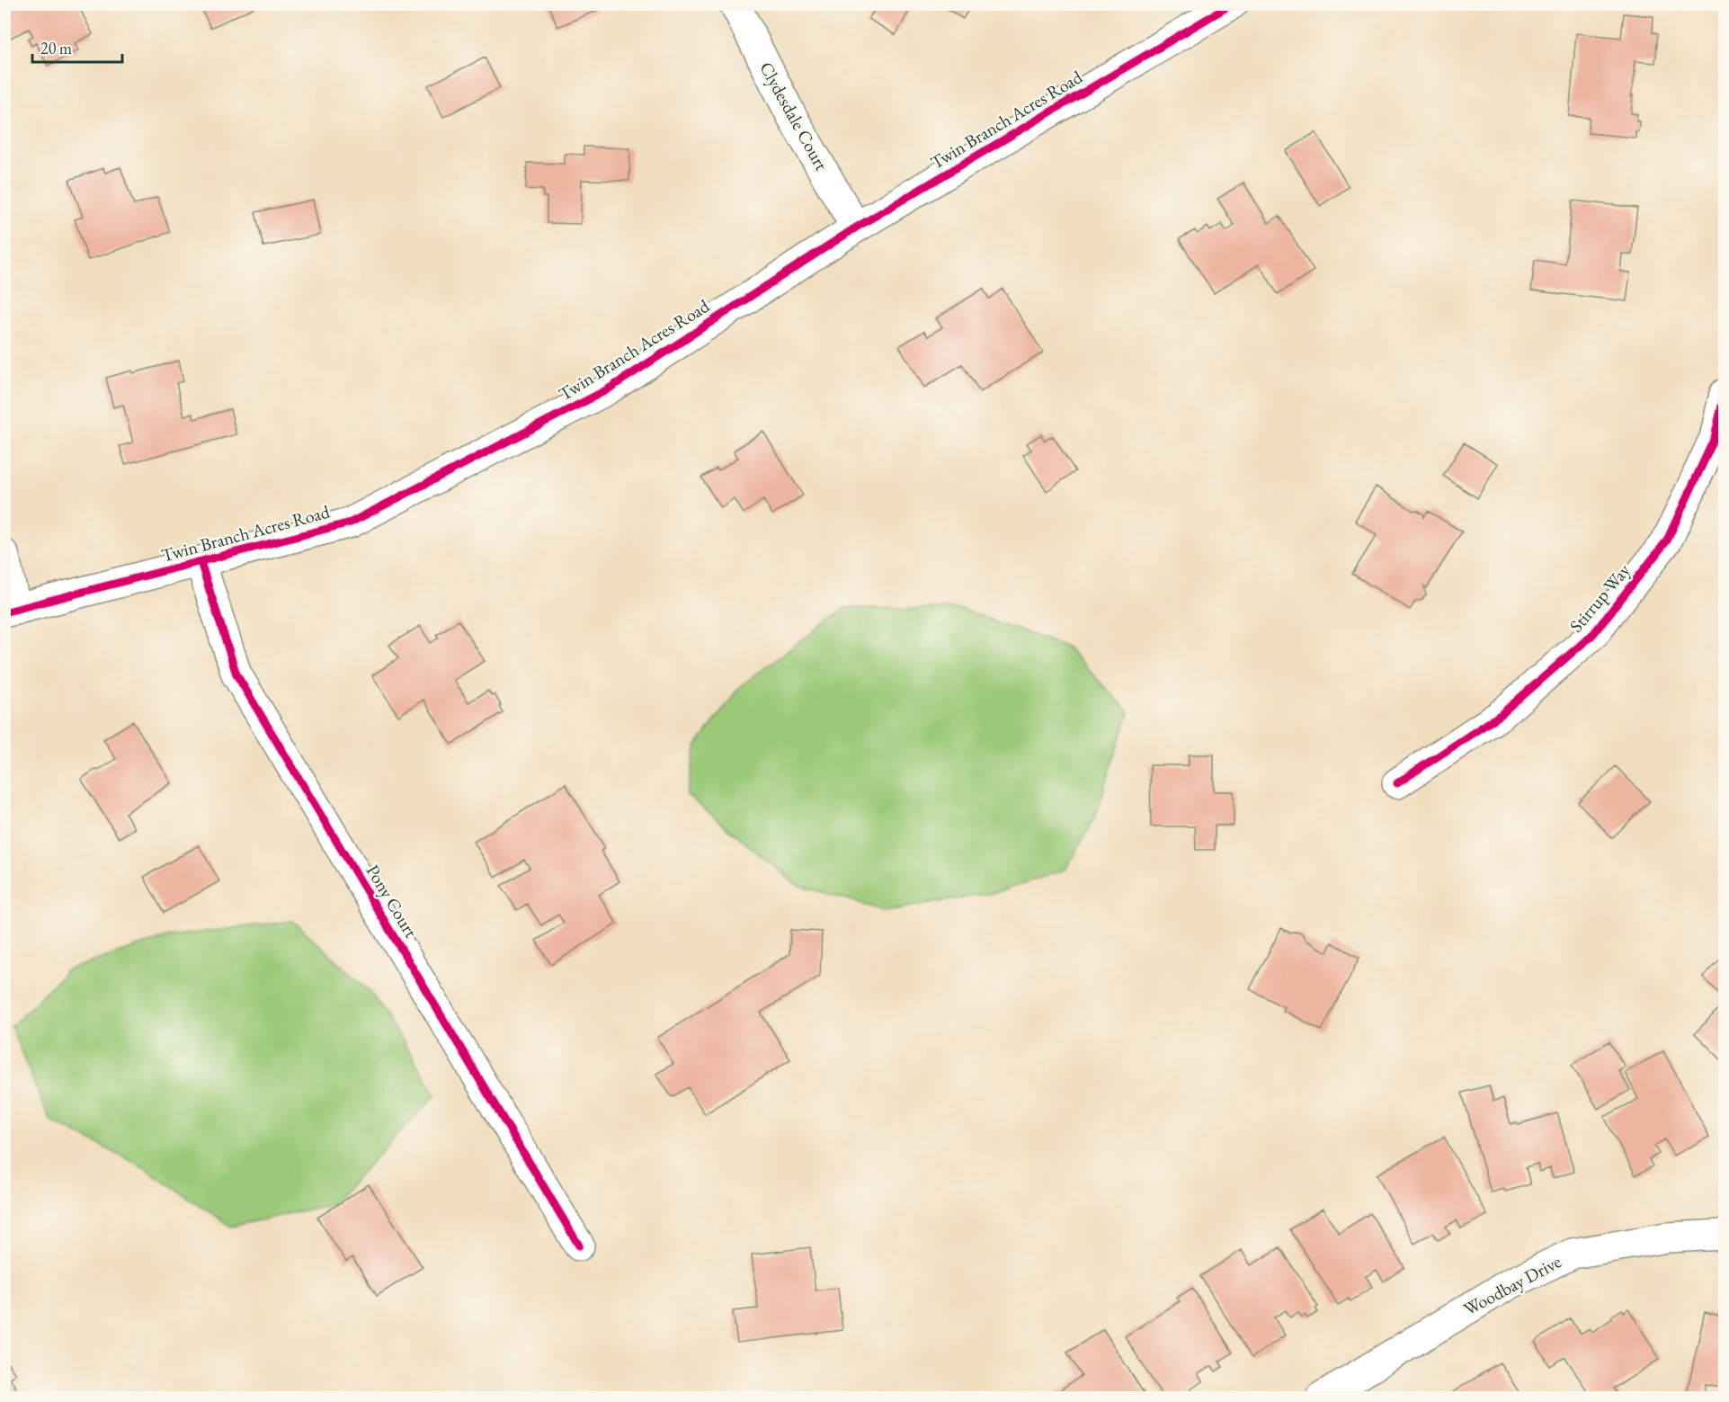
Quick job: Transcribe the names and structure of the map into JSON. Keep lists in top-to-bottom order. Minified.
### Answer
{"streets":{"street":["Clydesdale Court","Twin Branch Acres Road","Stirrup Way","Pony Court","Woodbay Drive"]},"crossings":[["Clydesdale Court","Twin Branch Acres Road"],["Twin Branch Acres Road","Pony Court"]],"scale_bar":"20 m"}
